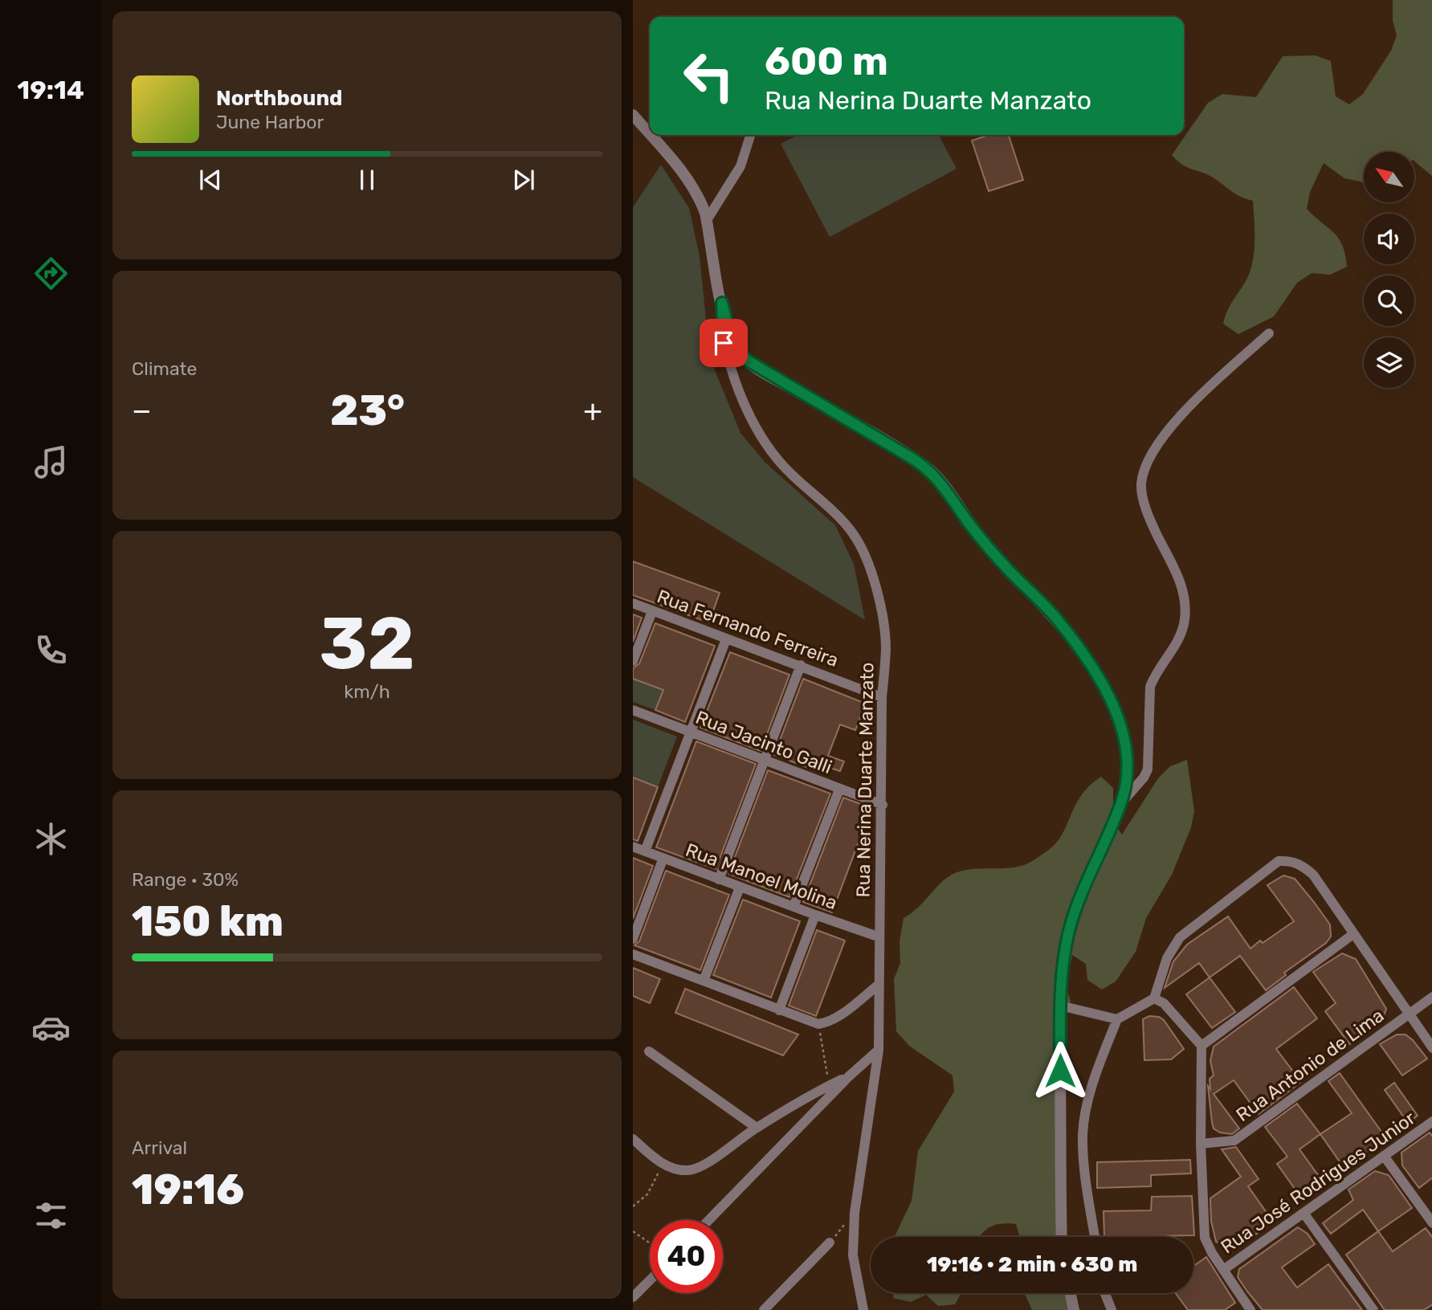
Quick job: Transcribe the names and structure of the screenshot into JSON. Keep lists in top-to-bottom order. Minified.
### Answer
{"streets":{"street":["Rua Fernando Ferreira","Rua Jacinto Galli","Rua Nerina Duarte Manzato","Rua Manoel Molina","Rua Antonio de Lima","Rua José Rodrigues Junior"]},"crossings":[["Rua Fernando Ferreira","Rua Nerina Duarte Manzato"],["Rua Jacinto Galli","Rua Nerina Duarte Manzato"],["Rua Nerina Duarte Manzato","Rua Manoel Molina"]],"north":"top left","page":{"tabs":"19:14","turn":["600 m","Rua Nerina Duarte Manzato"],"song":["Northbound","June Harbor"],"tile":["Climate",["32","km/h"],["Range · 30%","150 km"],["Arrival","19:16"]],"heat":["−","23°","+"],"limit":"40","trip":"19:16 · 2 min · 630 m"}}
